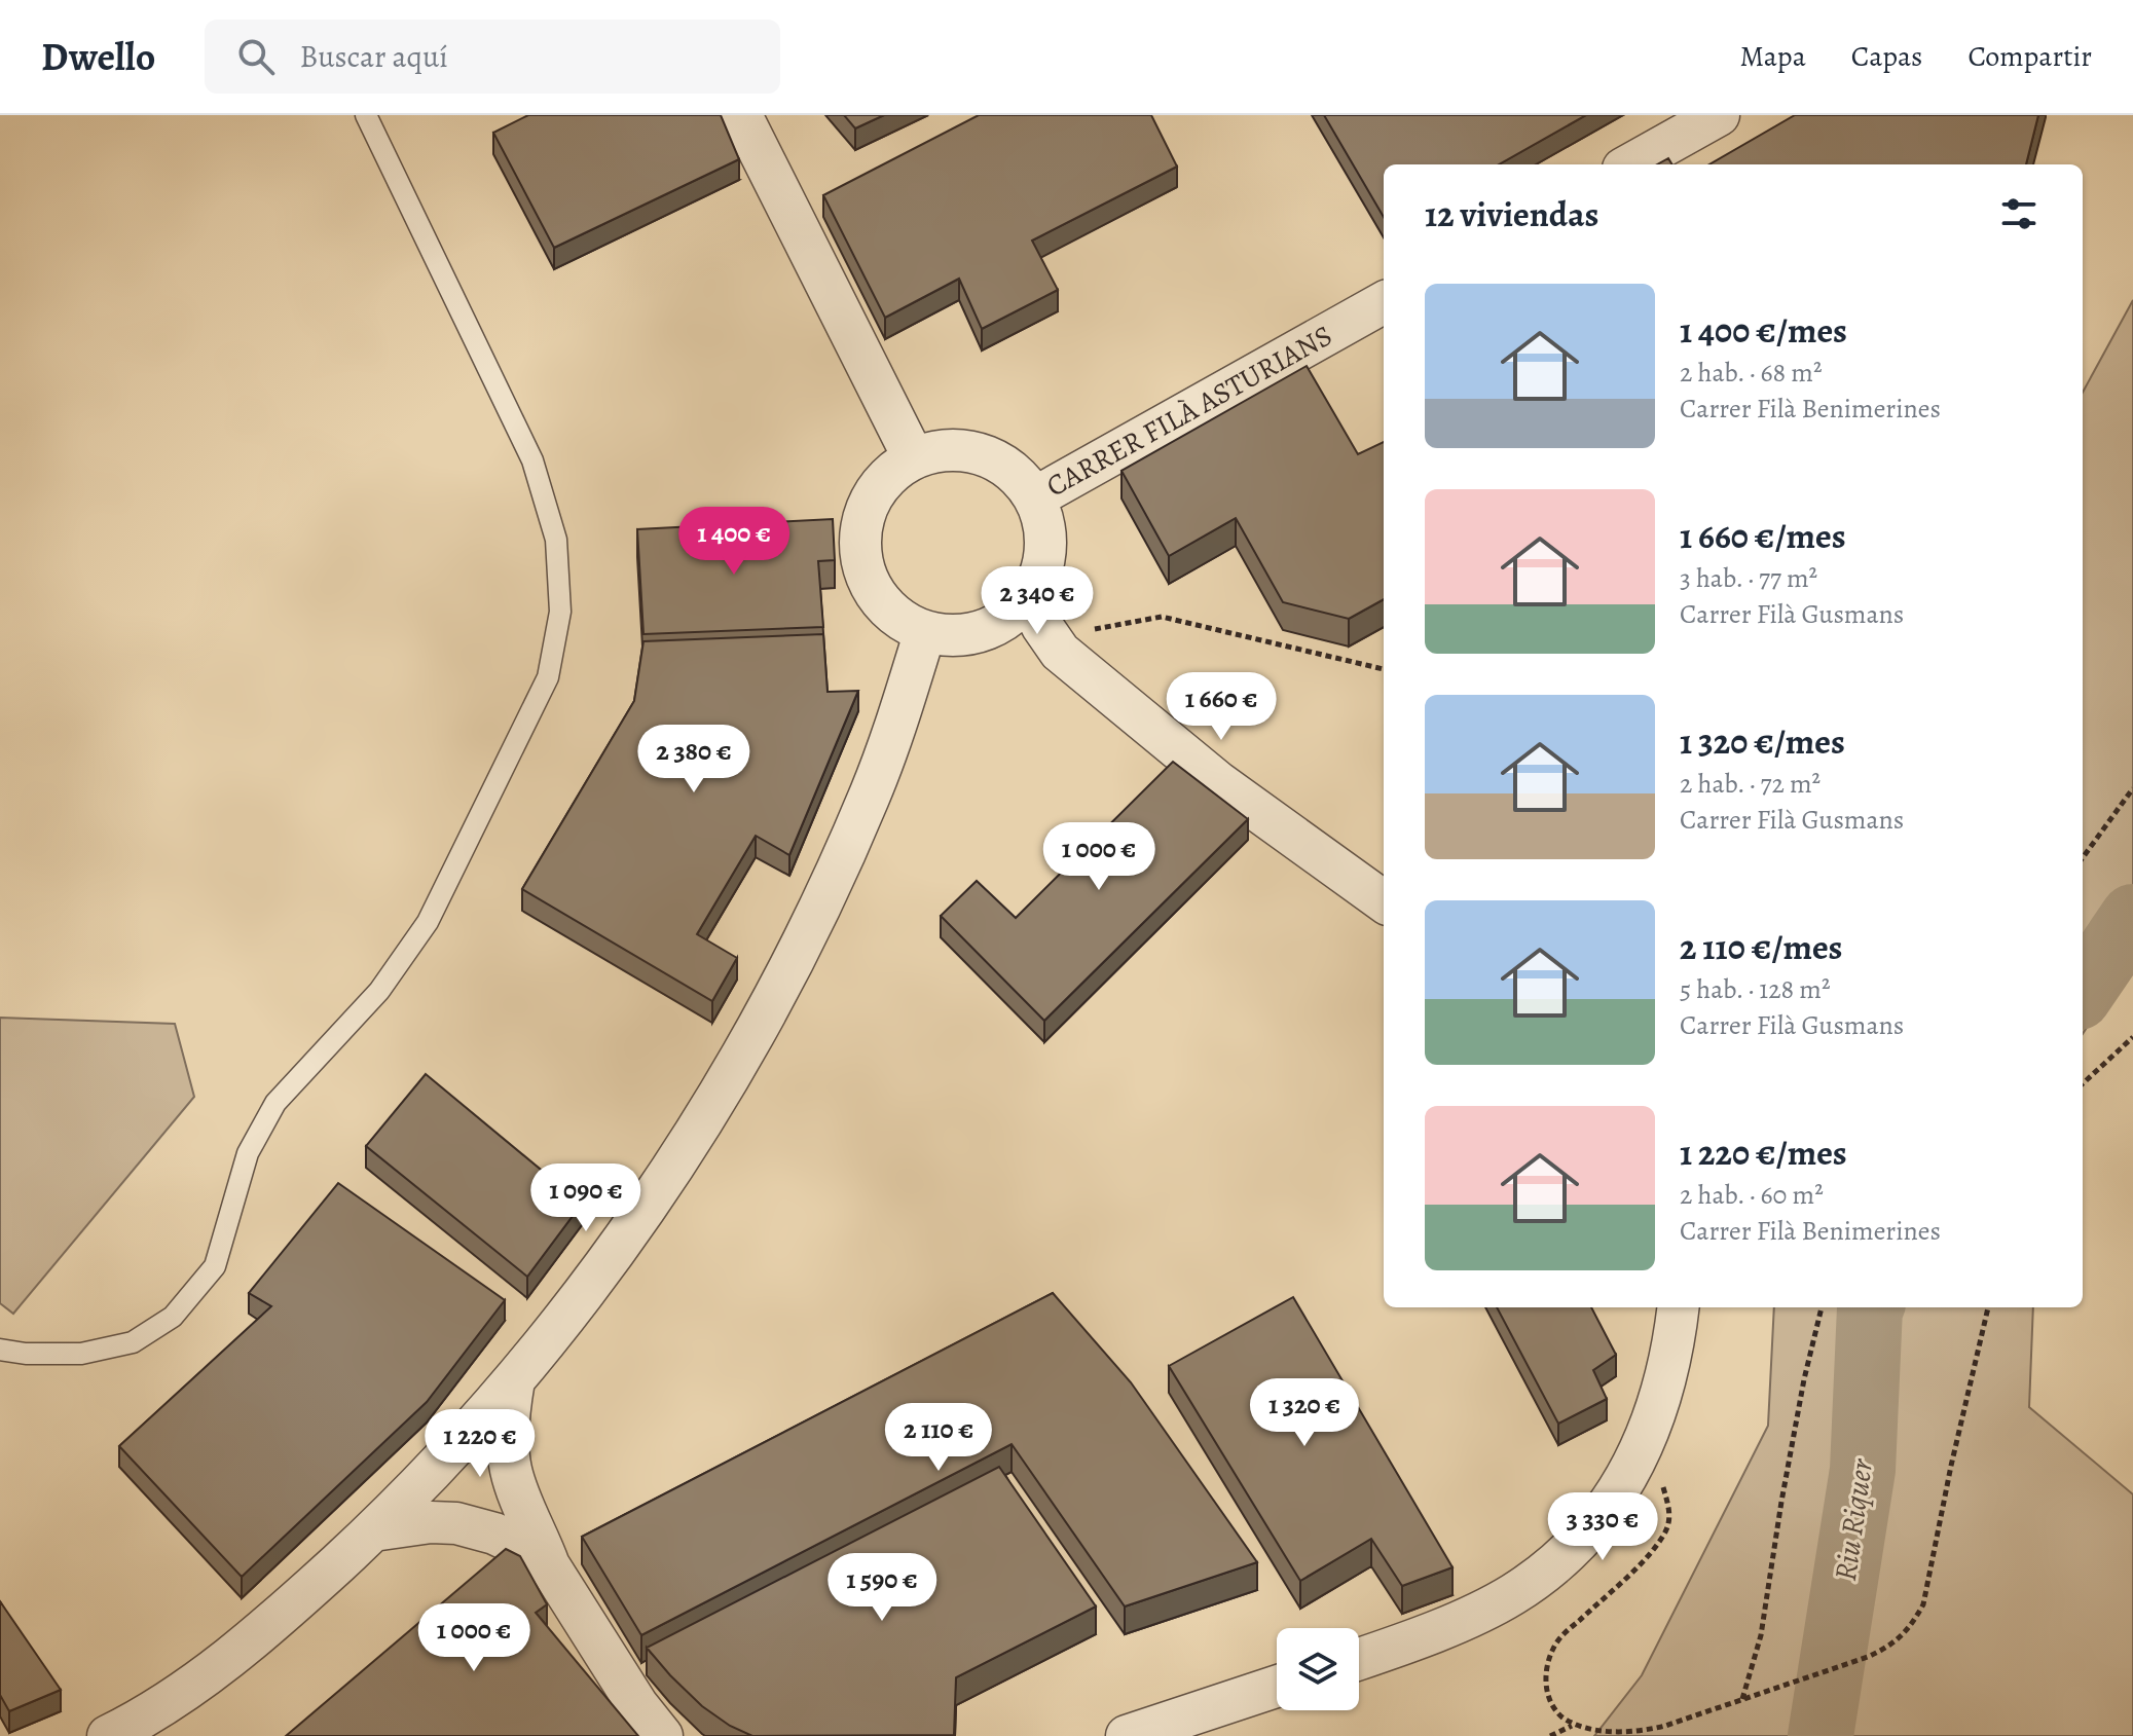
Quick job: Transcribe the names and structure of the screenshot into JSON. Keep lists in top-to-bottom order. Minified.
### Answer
{"streets":{"street":["CARRER FILÀ ASTURIANS"]},"water":["Riu Riquer"],"page":{"header":"Dwello","search":"Buscar aquí","nav":["Mapa","Capas","Compartir"],"heading":"12 viviendas","list":[{"name":"1 400 €/mes","note":"2 hab. · 68 m² · Carrer Filà Benimerines"},{"name":"1 660 €/mes","note":"3 hab. · 77 m² · Carrer Filà Gusmans"},{"name":"1 320 €/mes","note":"2 hab. · 72 m² · Carrer Filà Gusmans"},{"name":"2 110 €/mes","note":"5 hab. · 128 m² · Carrer Filà Gusmans"},{"name":"1 220 €/mes","note":"2 hab. · 60 m² · Carrer Filà Benimerines"}],"price":["1 400 €","2 340 €","1 660 €","2 380 €","1 000 €","1 090 €","1 320 €","2 110 €","1 220 €","3 330 €","1 590 €","1 000 €"]}}
